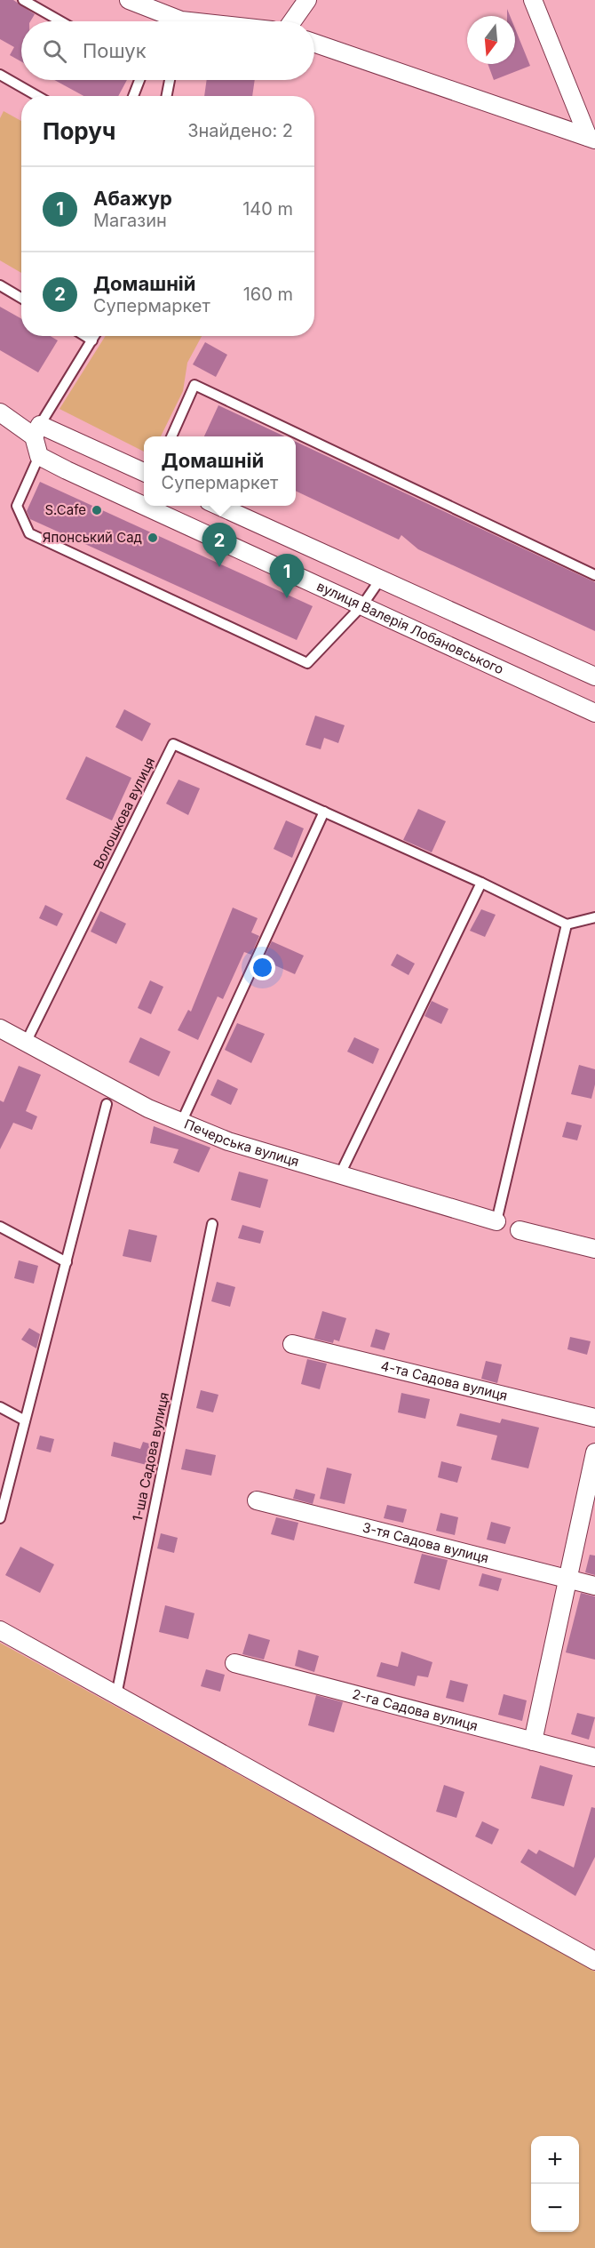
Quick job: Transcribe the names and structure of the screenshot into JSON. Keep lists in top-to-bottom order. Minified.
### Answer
{"streets":{"street":["вулиця Валерія Лобановського","Печерська вулиця","4-та Садова вулиця","3-тя Садова вулиця","2-га Садова вулиця"],"lane":["Волошкова вулиця","1-ша Садова вулиця"]},"crossings":[["Волошкова вулиця","Печерська вулиця"]],"places":["S.Cafe","Японський Сад"],"north":"bottom","page":{"search":"Пошук","heading":["Поруч","Знайдено: 2"],"list":[{"mark":"1","name":"Абажур","note":"Магазин","value":"140 m"},{"mark":"2","name":"Домашній","note":"Супермаркет","value":"160 m"}],"popup":["Домашній","Супермаркет"],"pins":["2","1"],"map_buttons":["+","−"]}}
